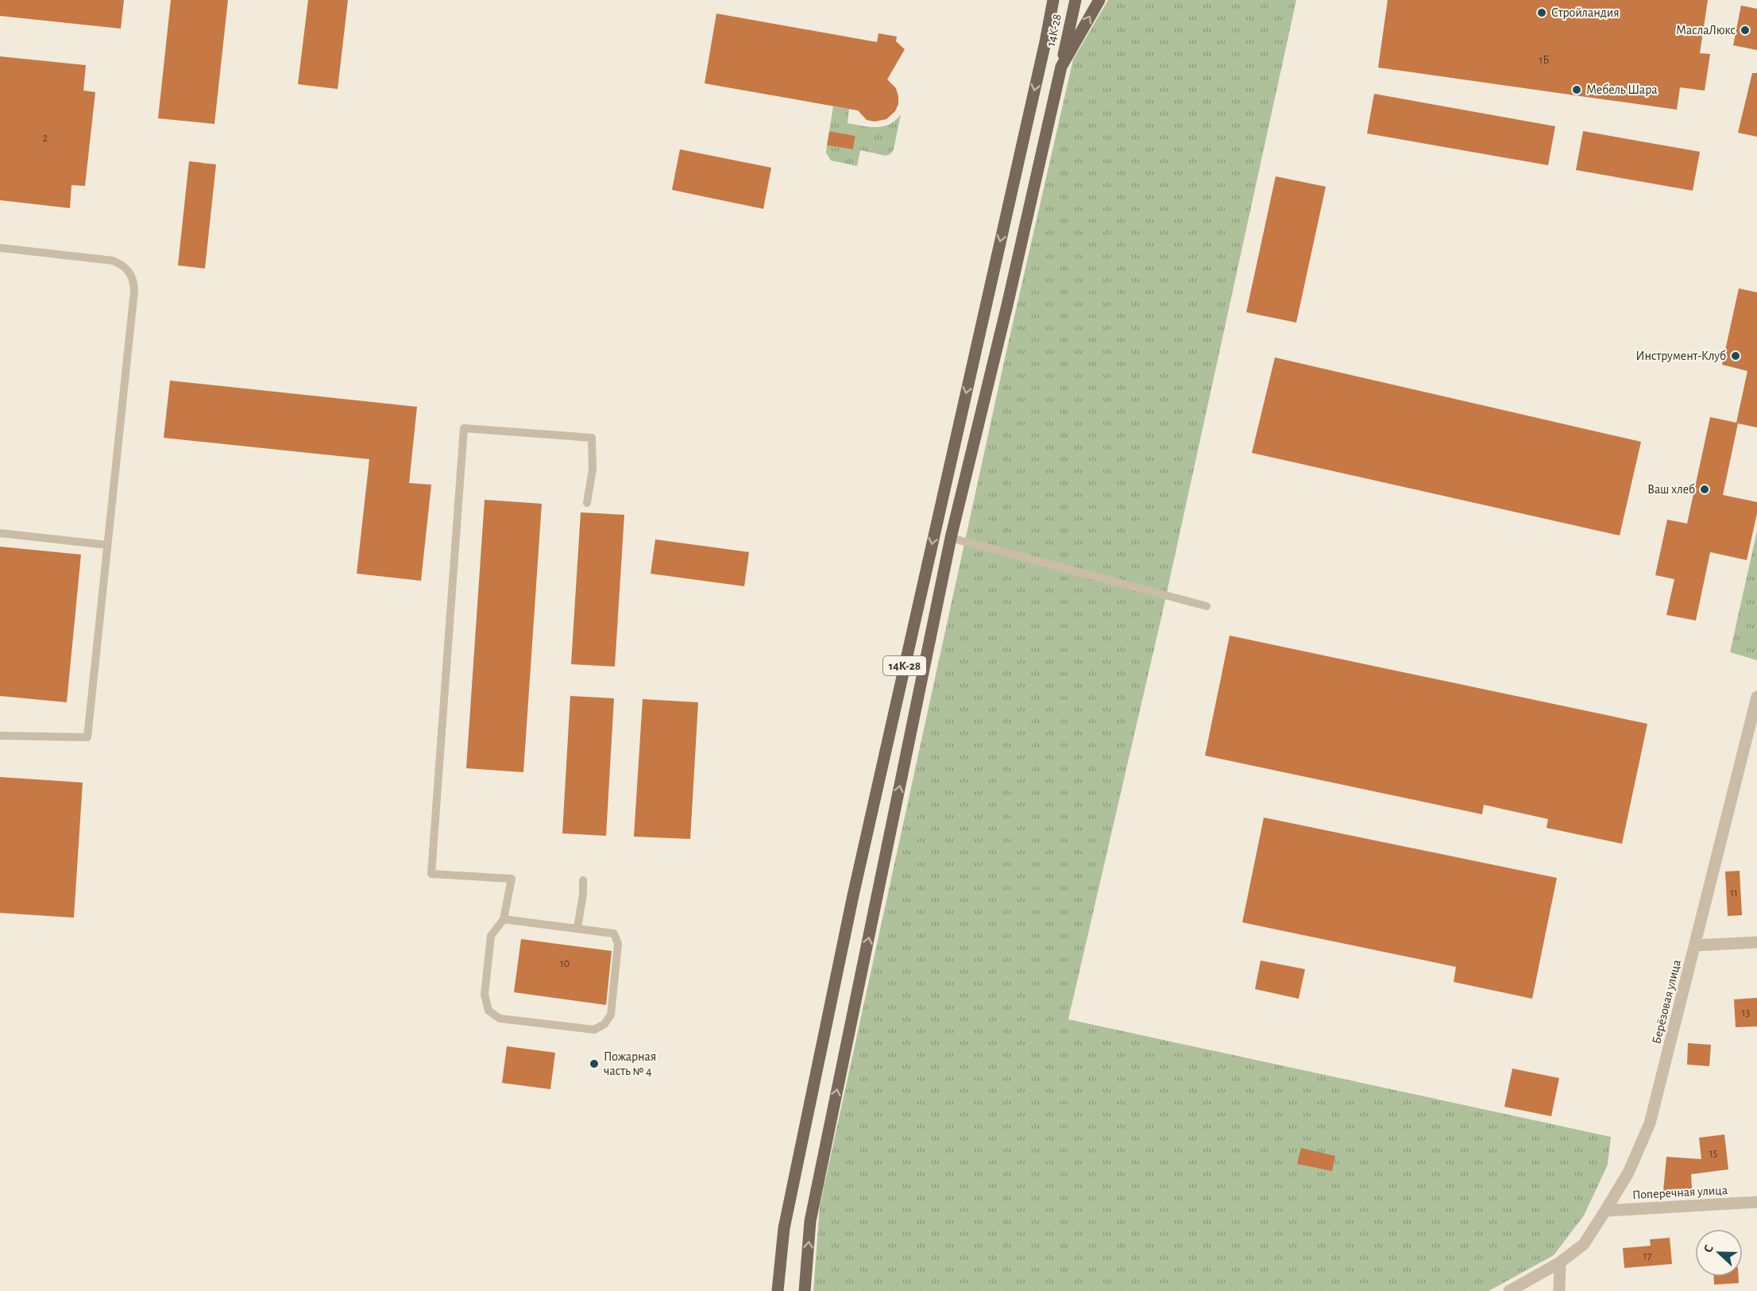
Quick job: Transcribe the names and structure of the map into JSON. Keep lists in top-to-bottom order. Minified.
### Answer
{"streets":{"main road":["14К-28"],"street":["Берёзовая улица","Поперечная улица"]},"crossings":[["Берёзовая улица","Поперечная улица"]],"places":["Стройландия","МаслаЛюкс","Мебель Шара","Инструмент-Клуб","Ваш хлеб","Пожарная часть № 4"],"house_numbers":["1Б","2","11","10","13","15","17"],"north":"left"}
